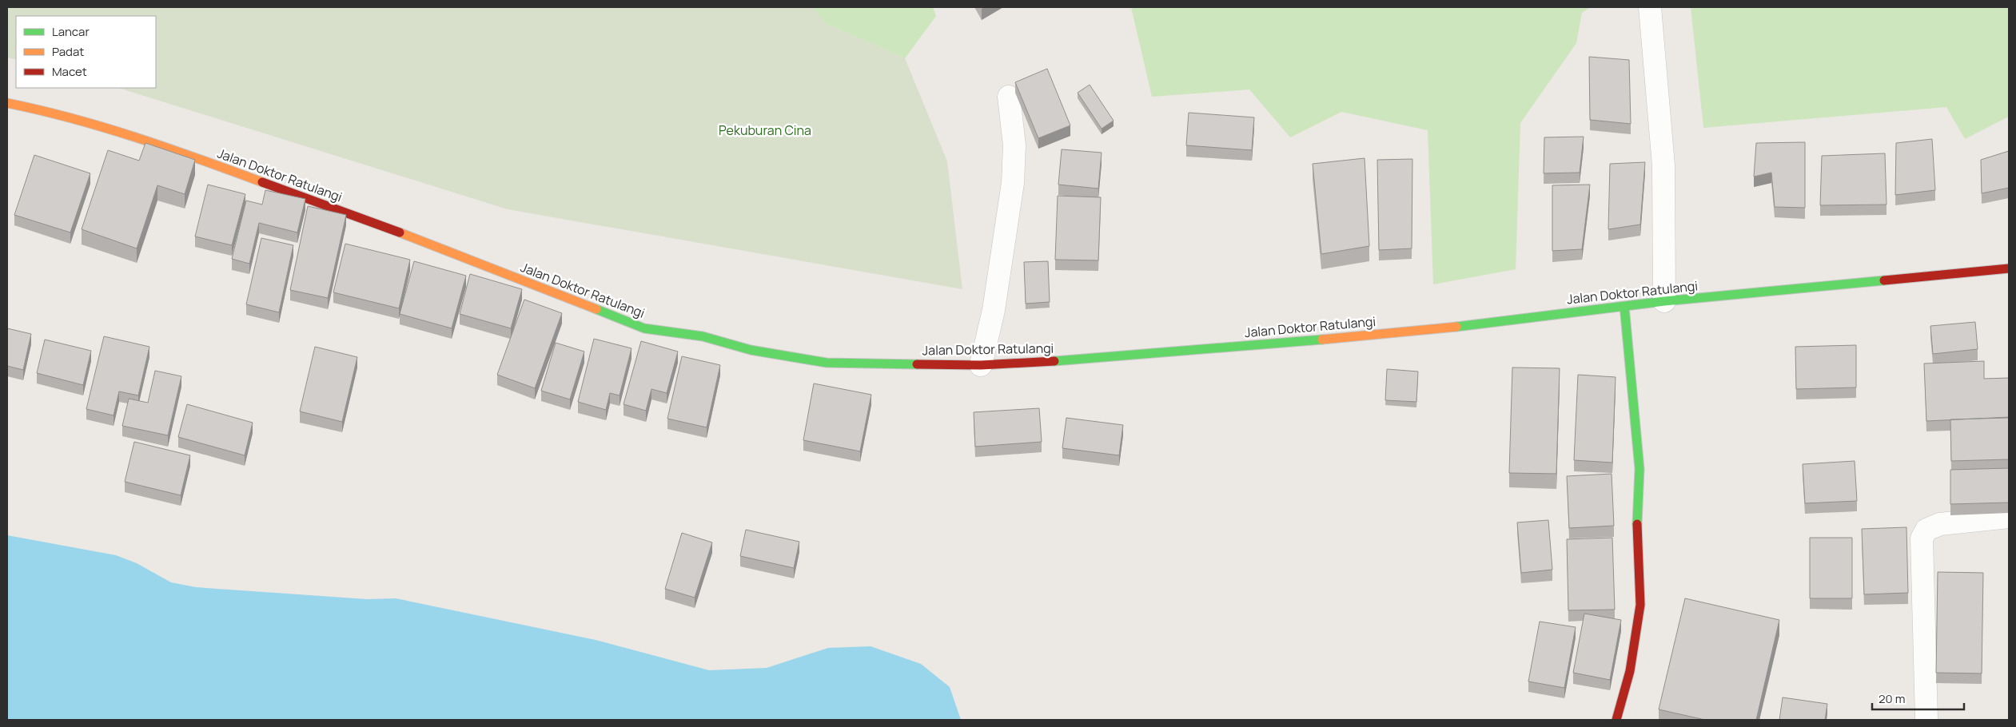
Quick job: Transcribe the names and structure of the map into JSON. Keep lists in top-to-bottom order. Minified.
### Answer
{"streets":{"main road":["Jalan Doktor Ratulangi"]},"parks":["Pekuburan Cina"],"legend":["Lancar","Padat","Macet"],"scale_bar":"20 m"}
